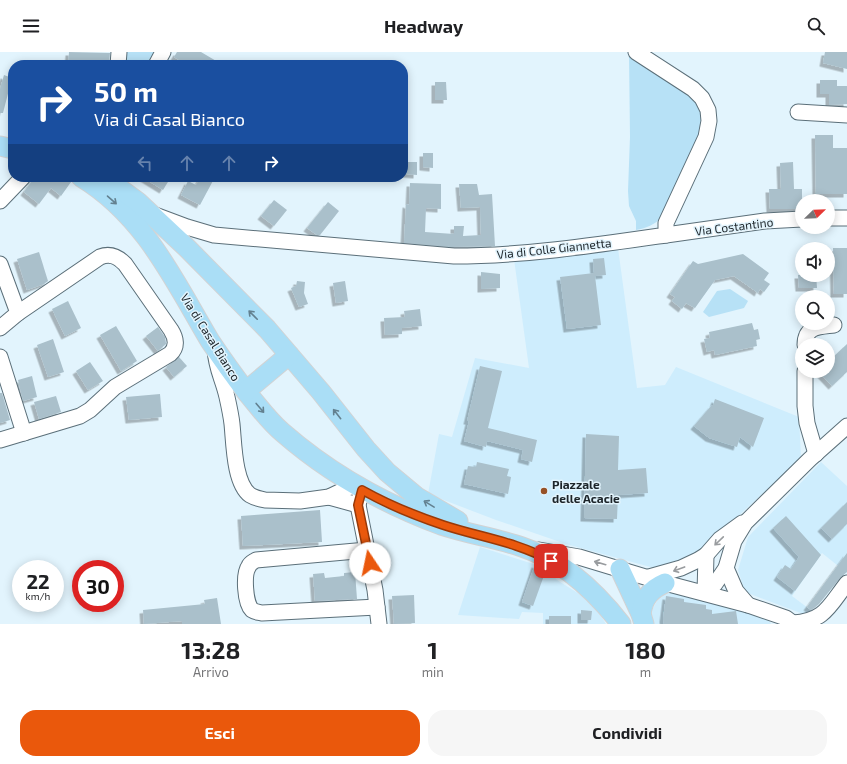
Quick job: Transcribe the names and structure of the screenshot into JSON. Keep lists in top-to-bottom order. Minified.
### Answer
{"streets":{"main road":["Via di Casal Bianco"],"street":["Via Costantino","Via di Colle Giannetta"]},"crossings":[["Via Costantino","Via di Colle Giannetta"],["Via di Colle Giannetta","Via di Casal Bianco"]],"places":["Piazzale delle Acacie"],"north":"top right","page":{"header":"Headway","turn":["50 m","Via di Casal Bianco"],"speed":"22 km/h","limit":"30","eta":["13:28","Arrivo","1","min","180","m"],"buttons":["Esci","Condividi"]}}
